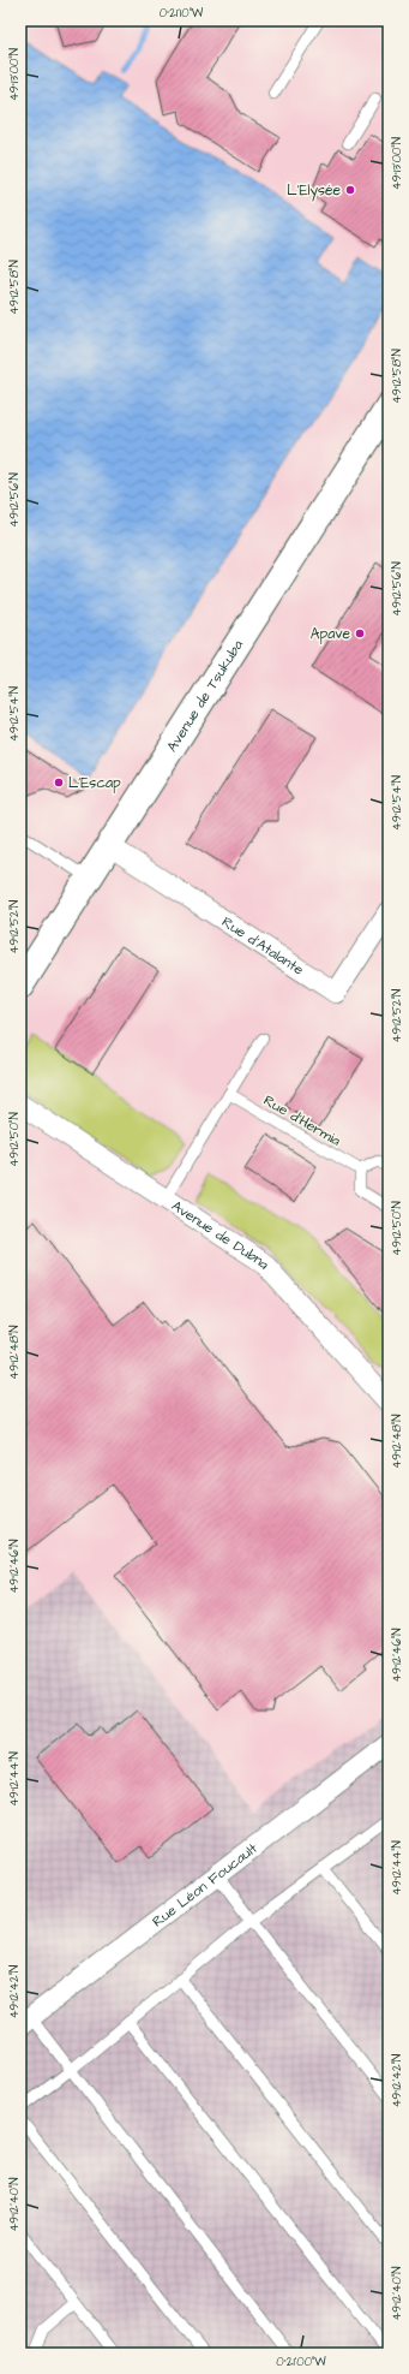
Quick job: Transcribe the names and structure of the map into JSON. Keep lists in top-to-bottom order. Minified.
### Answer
{"streets":{"street":["Avenue de Tsukuba","Rue d'Atalante","Avenue de Dubna","Rue Léon Foucault"],"lane":["Rue d'Hermia"]},"crossings":[["Avenue de Tsukuba","Rue d'Atalante"]],"places":["L'Elysée","Apave","L'Escap"],"coordinates":["0°21'10\"W","49°13'00\"N","49°12'58\"N","49°12'56\"N","49°12'54\"N","49°12'52\"N","49°12'50\"N","49°12'48\"N","49°12'46\"N","49°12'44\"N","49°12'42\"N","49°12'40\"N","0°21'00\"W"]}
